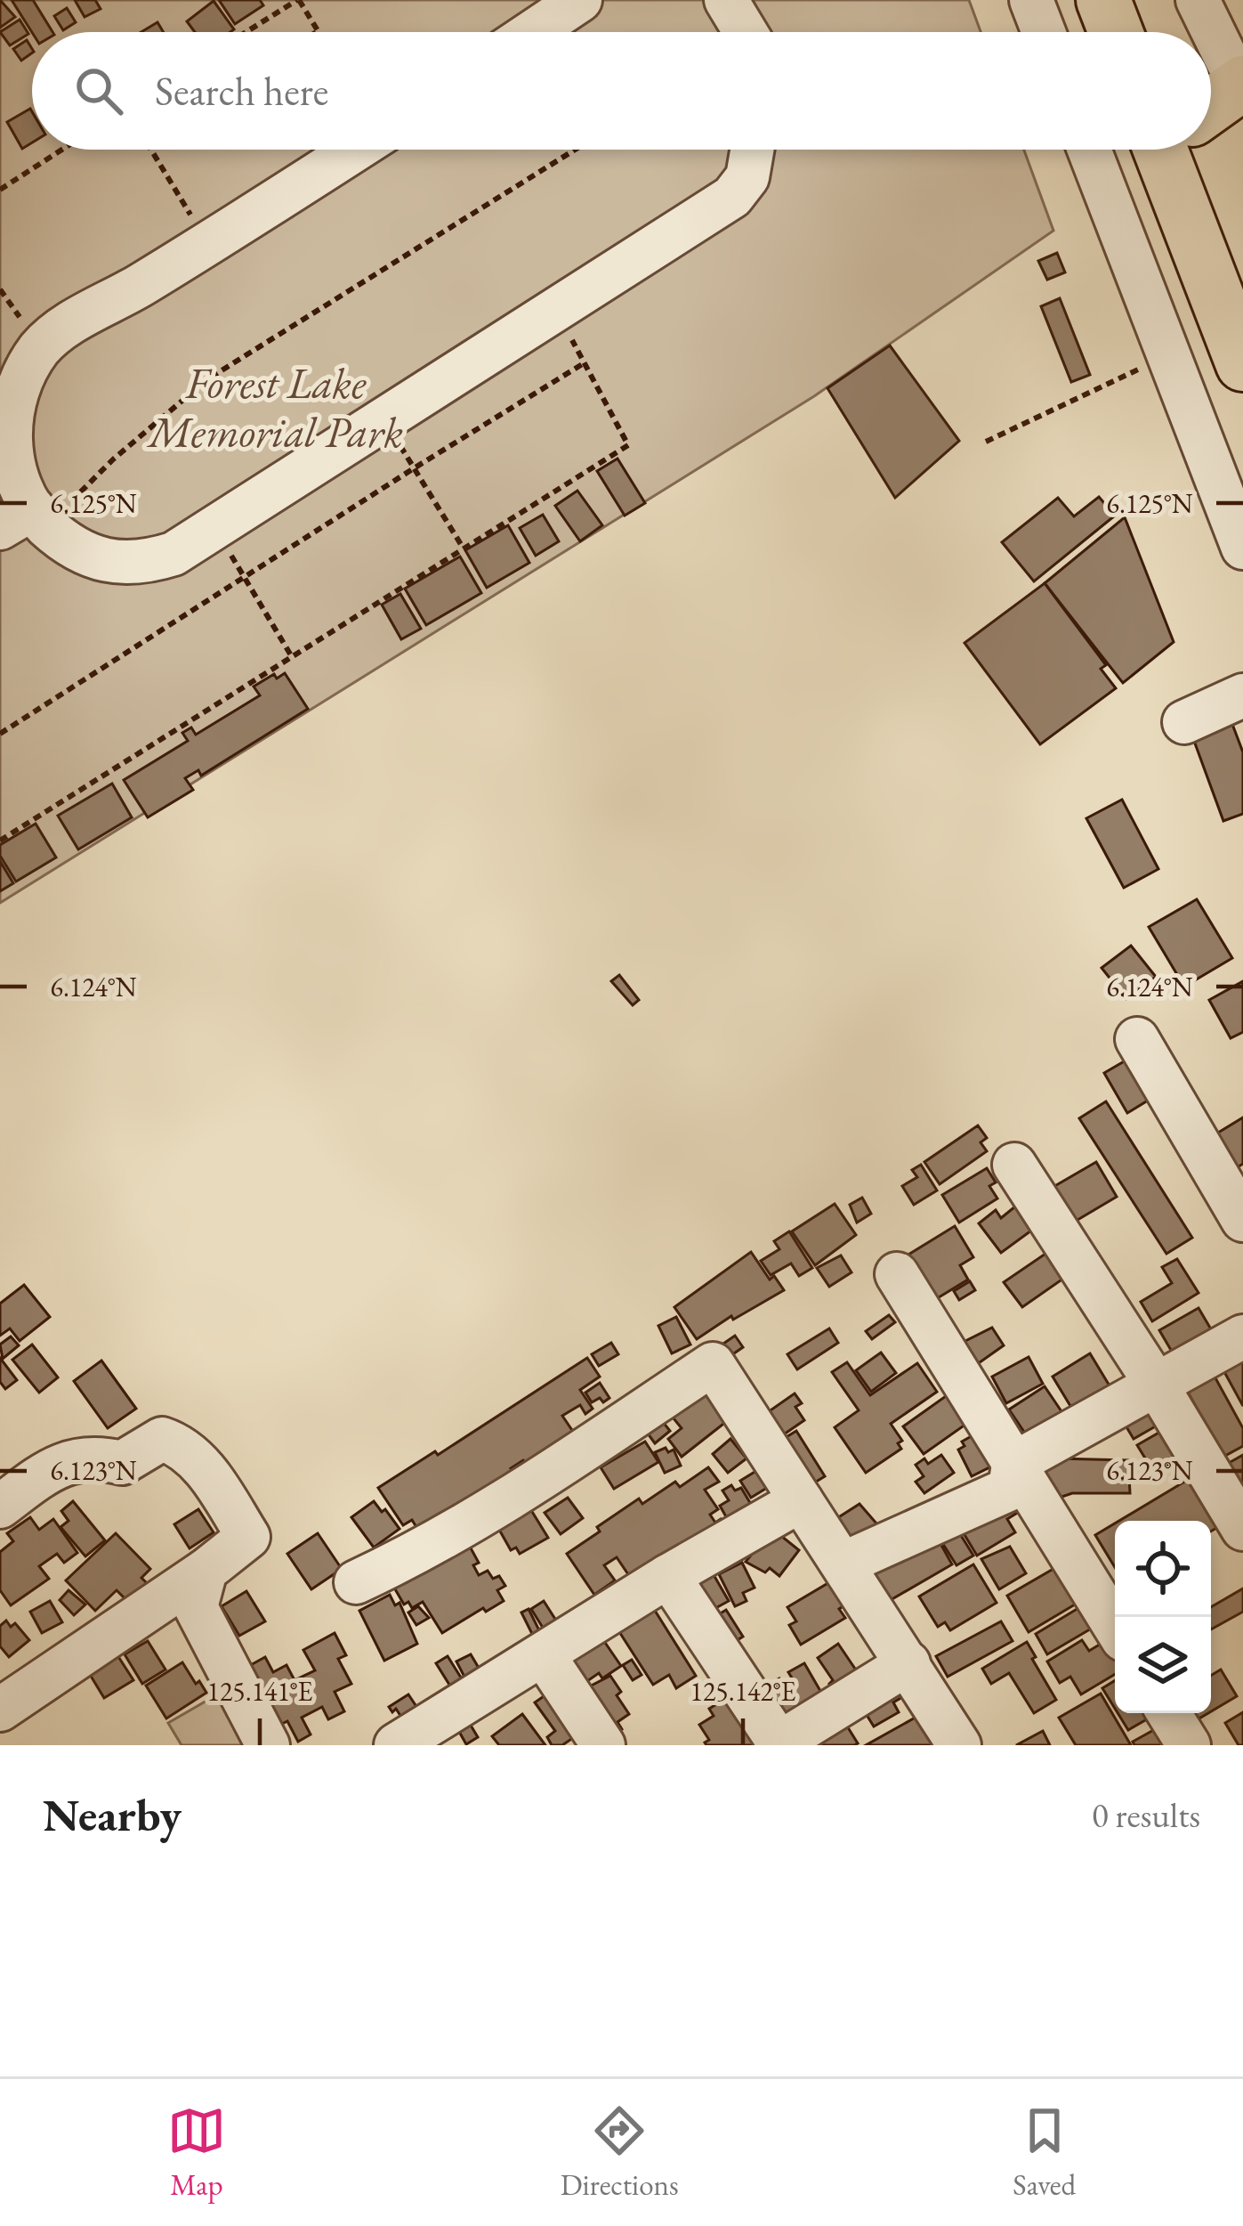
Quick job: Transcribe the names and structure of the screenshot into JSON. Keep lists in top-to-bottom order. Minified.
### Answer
{"parks":["Forest Lake Memorial Park"],"page":{"search":"Search here","heading":["Nearby","0 results"],"nav":["Map","Directions","Saved"]},"coordinates":["6.125°N","6.124°N","6.123°N","125.141°E","125.142°E"]}
